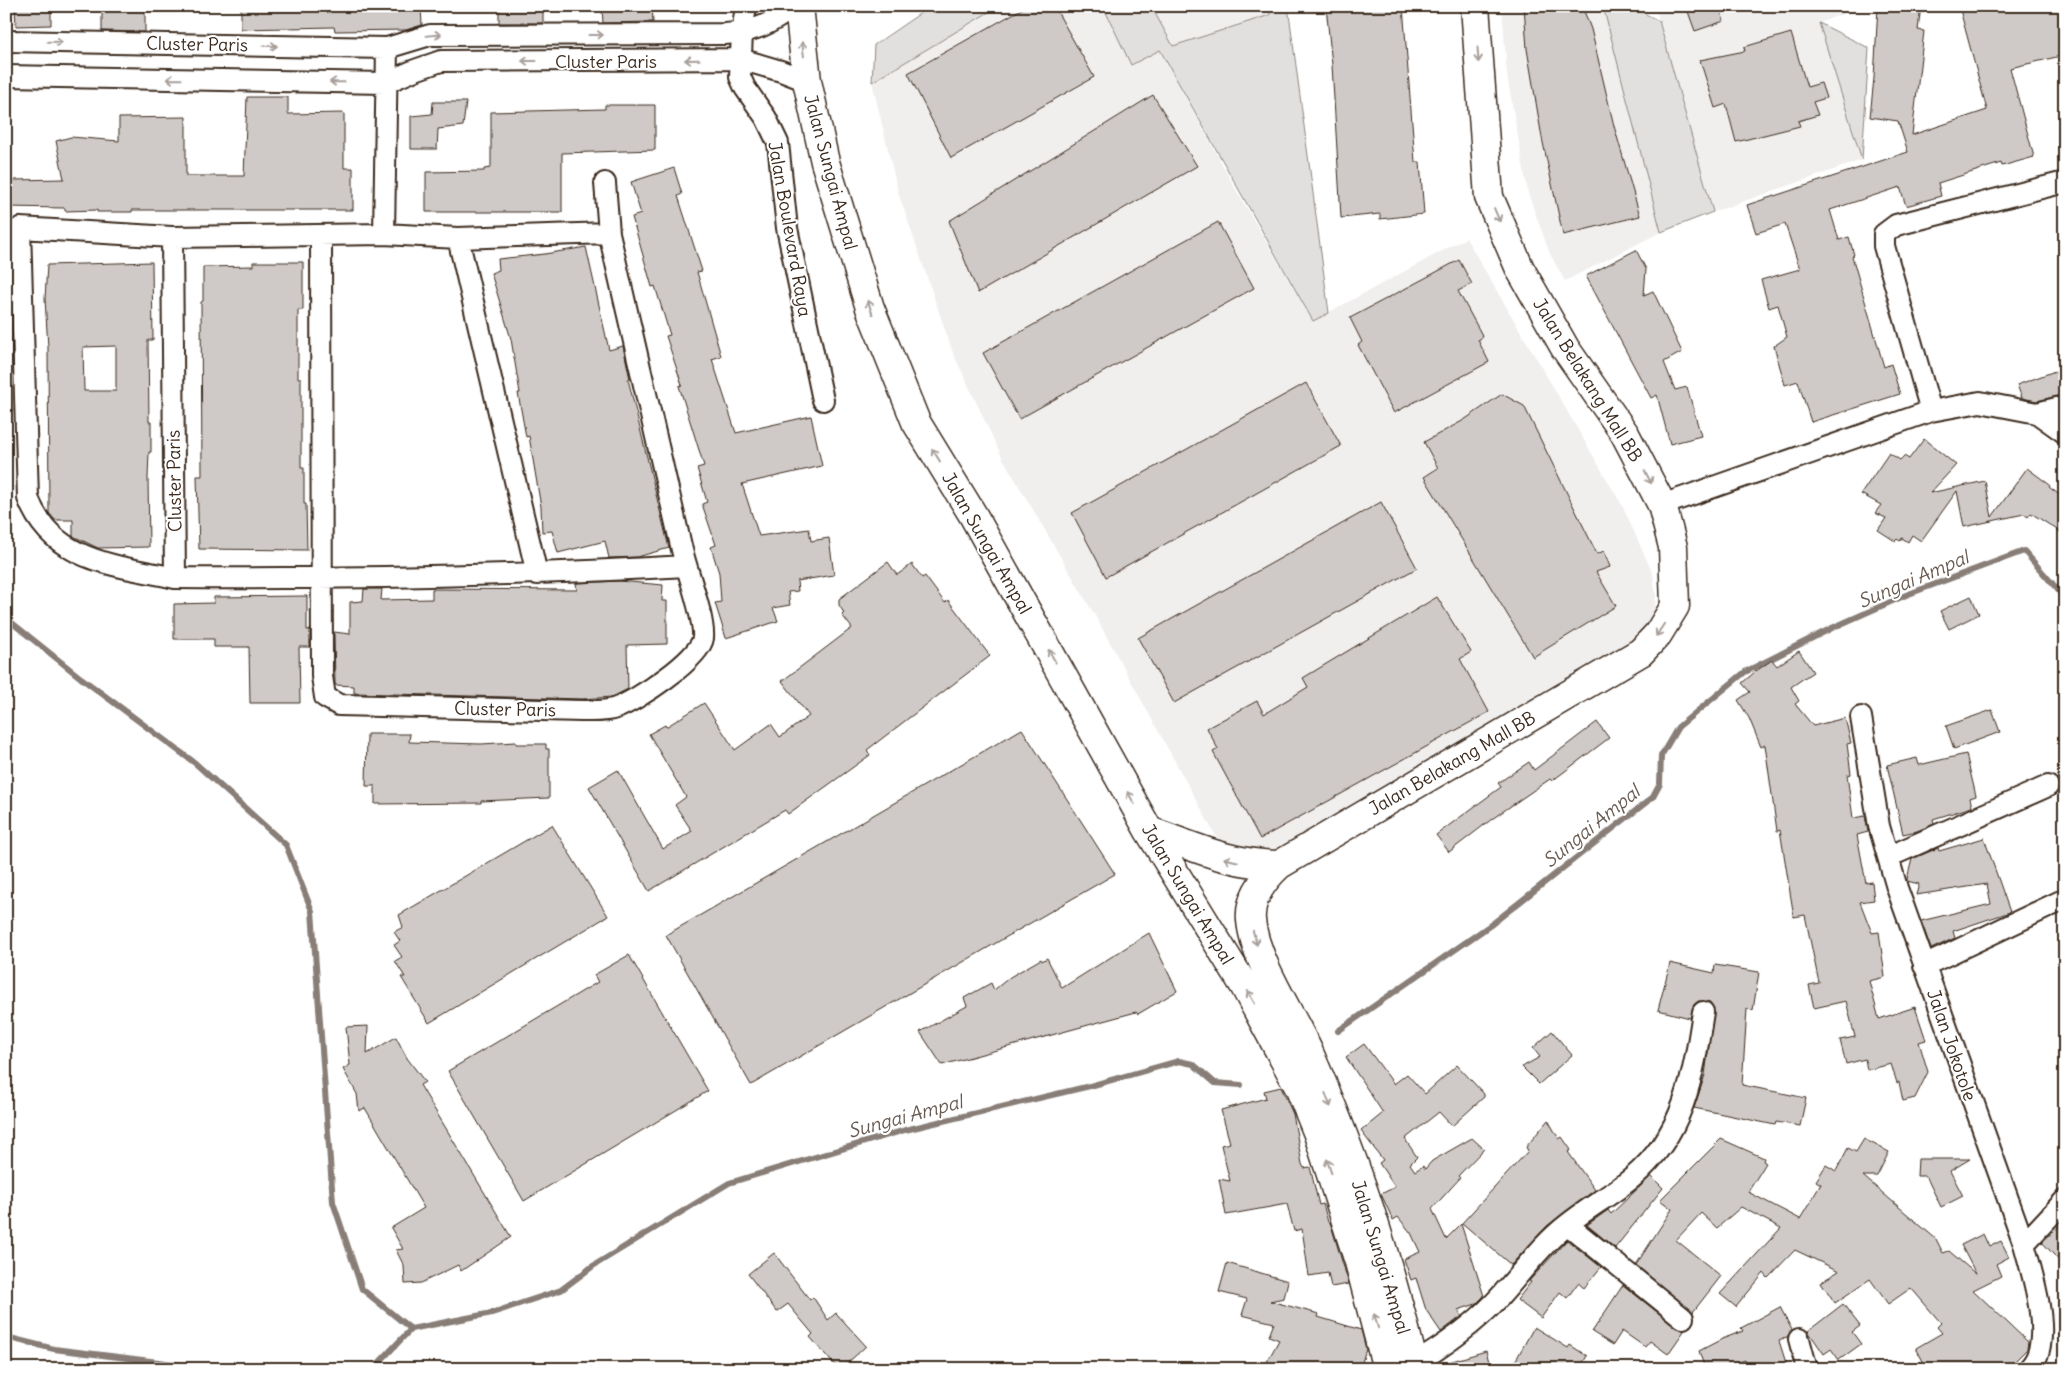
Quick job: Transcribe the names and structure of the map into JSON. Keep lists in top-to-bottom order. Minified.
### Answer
{"streets":{"main road":["Jalan Sungai Ampal","Jalan Belakang Mall BB"],"street":["Cluster Paris","Jalan Boulevard Raya","Jalan Jokotole"]},"crossings":[["Cluster Paris","Jalan Sungai Ampal"],["Cluster Paris","Jalan Boulevard Raya"],["Jalan Sungai Ampal","Jalan Belakang Mall BB"]],"one_way":["Jalan Sungai Ampal"],"water":["Sungai Ampal"]}
